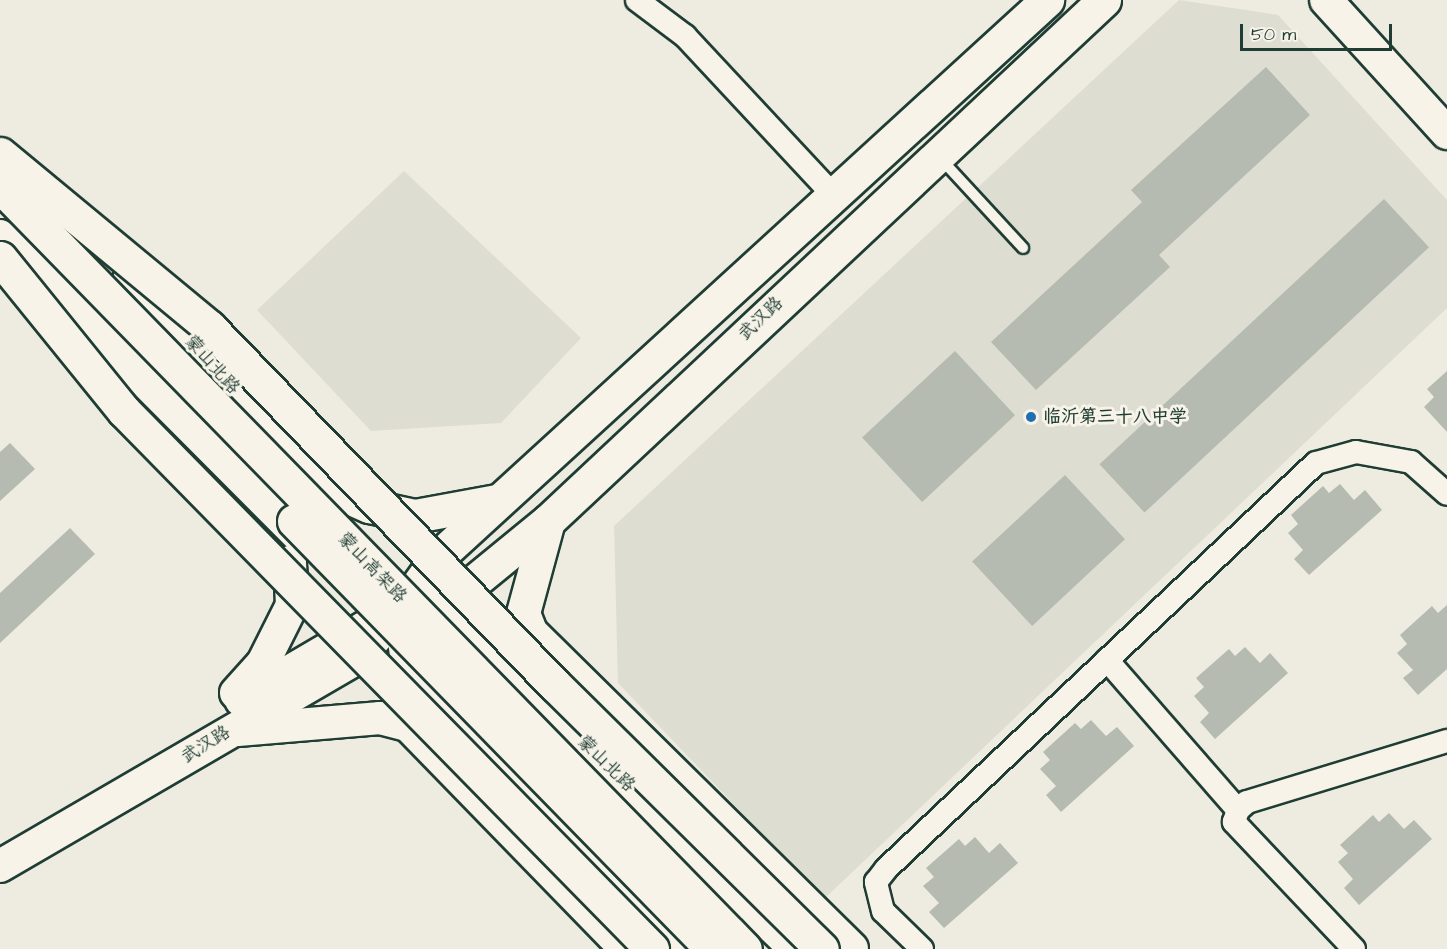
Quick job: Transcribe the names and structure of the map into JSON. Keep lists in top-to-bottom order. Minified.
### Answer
{"streets":{"main road":["武汉路","蒙山北路","蒙山高架路"]},"crossings":[["武汉路","蒙山北路"]],"places":["临沂第三十八中学"],"scale_bar":"50 m"}
